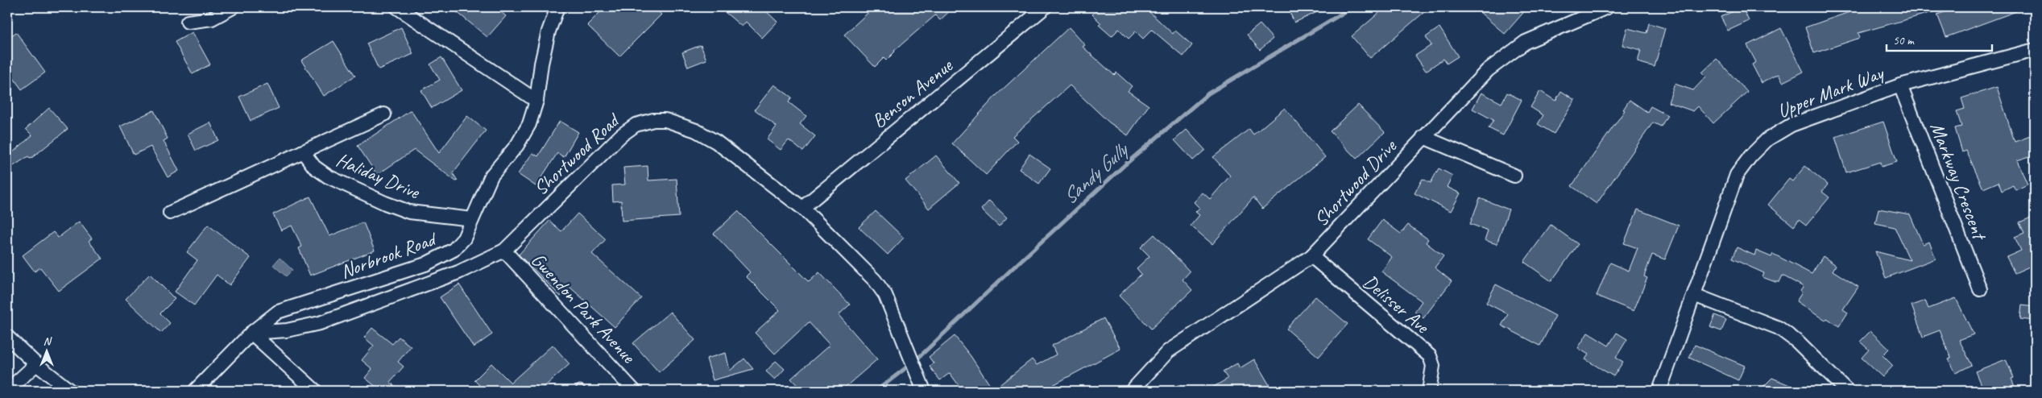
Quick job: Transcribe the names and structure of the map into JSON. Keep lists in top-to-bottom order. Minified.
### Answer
{"streets":{"street":["Upper Mark Way","Benson Avenue","Shortwood Road","Haliday Drive","Markway Crescent","Shortwood Drive","Norbrook Road","Delisser Ave","Gwendon Park Avenue"]},"crossings":[["Upper Mark Way","Markway Crescent"],["Benson Avenue","Shortwood Road"],["Shortwood Road","Norbrook Road"],["Shortwood Road","Gwendon Park Avenue"],["Haliday Drive","Norbrook Road"],["Shortwood Drive","Delisser Ave"]],"water":["Sandy Gully"],"scale_bar":"50 m","north":"top"}
